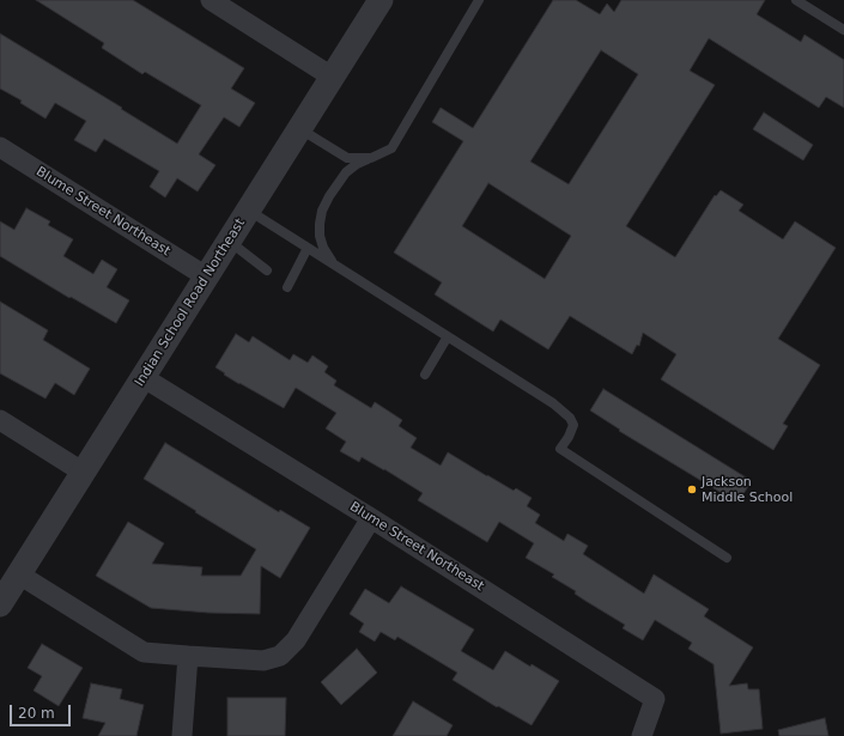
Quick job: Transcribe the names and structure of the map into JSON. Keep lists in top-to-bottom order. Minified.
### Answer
{"streets":{"street":["Blume Street Northeast","Indian School Road Northeast"]},"crossings":[["Blume Street Northeast","Indian School Road Northeast"]],"places":["Jackson Middle School"],"scale_bar":"20 m"}
